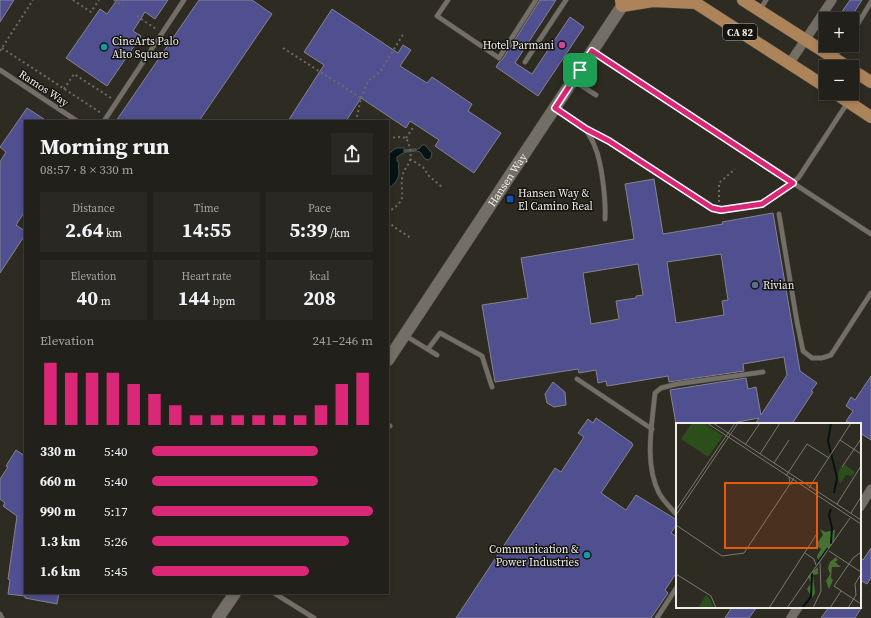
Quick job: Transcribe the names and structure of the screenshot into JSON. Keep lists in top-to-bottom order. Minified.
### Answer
{"streets":{"main road":["CA 82"],"street":["Hansen Way"],"lane":["Ramos Way"]},"places":{"other":["Hotel Parmani","CineArts Palo Alto Square","Rivian","Communication & Power Industries"],"transit":["Hansen Way & El Camino Real"]},"page":{"map_buttons":["+","−"],"heading":["Morning run","08:57 · 8 × 330 m"],"stats":[["Distance","2.64 km"],["Time","14:55"],["Pace","5:39 /km"],["Elevation","40 m"],["Heart rate","144 bpm"],["kcal","208"]],"chart":["Elevation","241–246 m"],"list":[{"name":"330 m","note":"5:40"},{"name":"660 m","note":"5:40"},{"name":"990 m","note":"5:17"},{"name":"1.3 km","note":"5:26"},{"name":"1.6 km","note":"5:45"}]}}
